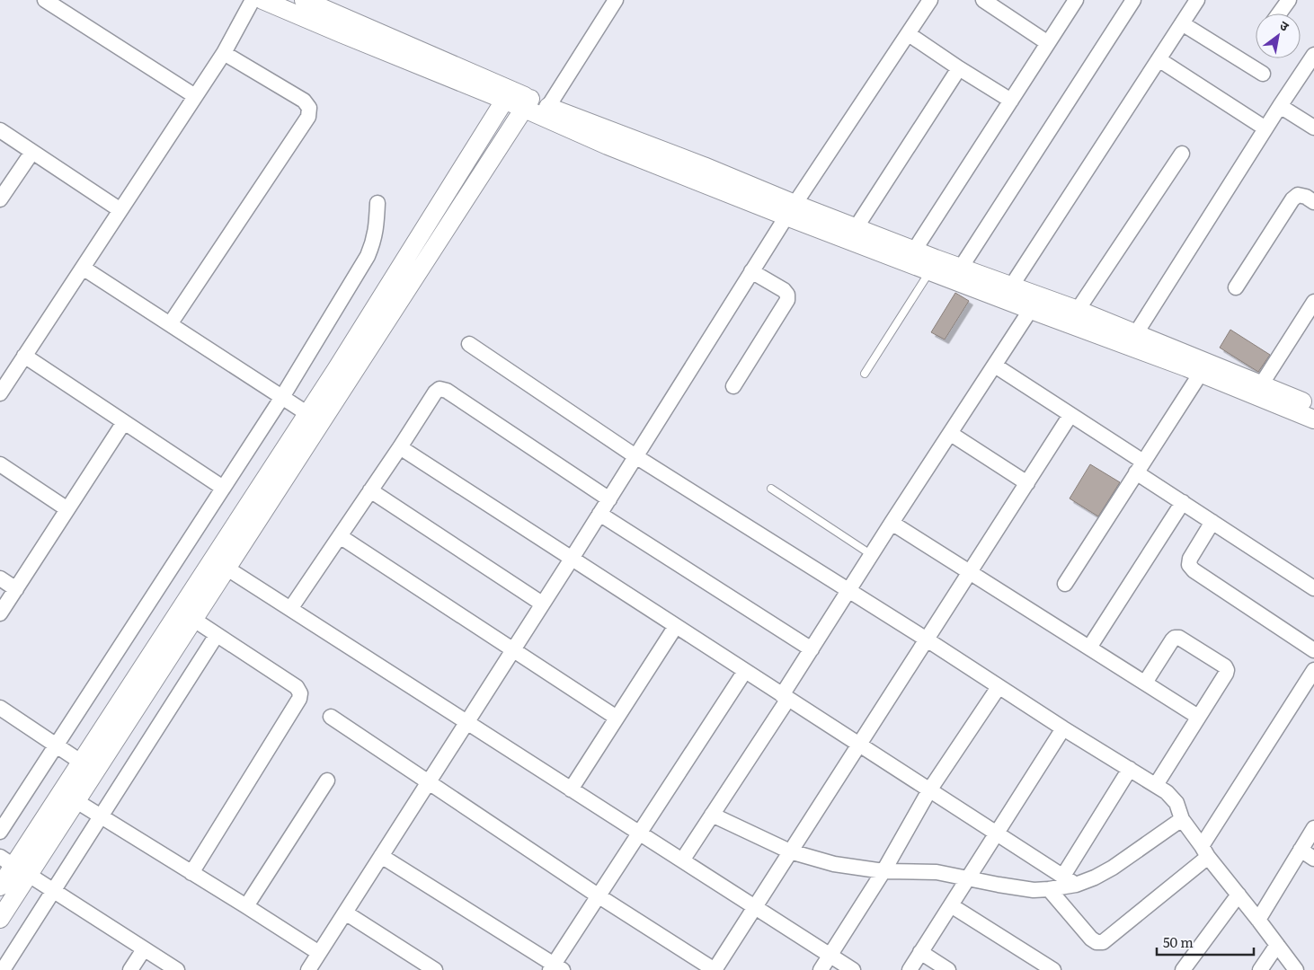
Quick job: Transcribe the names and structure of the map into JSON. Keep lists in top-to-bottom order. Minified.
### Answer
{"scale_bar":"50 m","north":"top right"}
